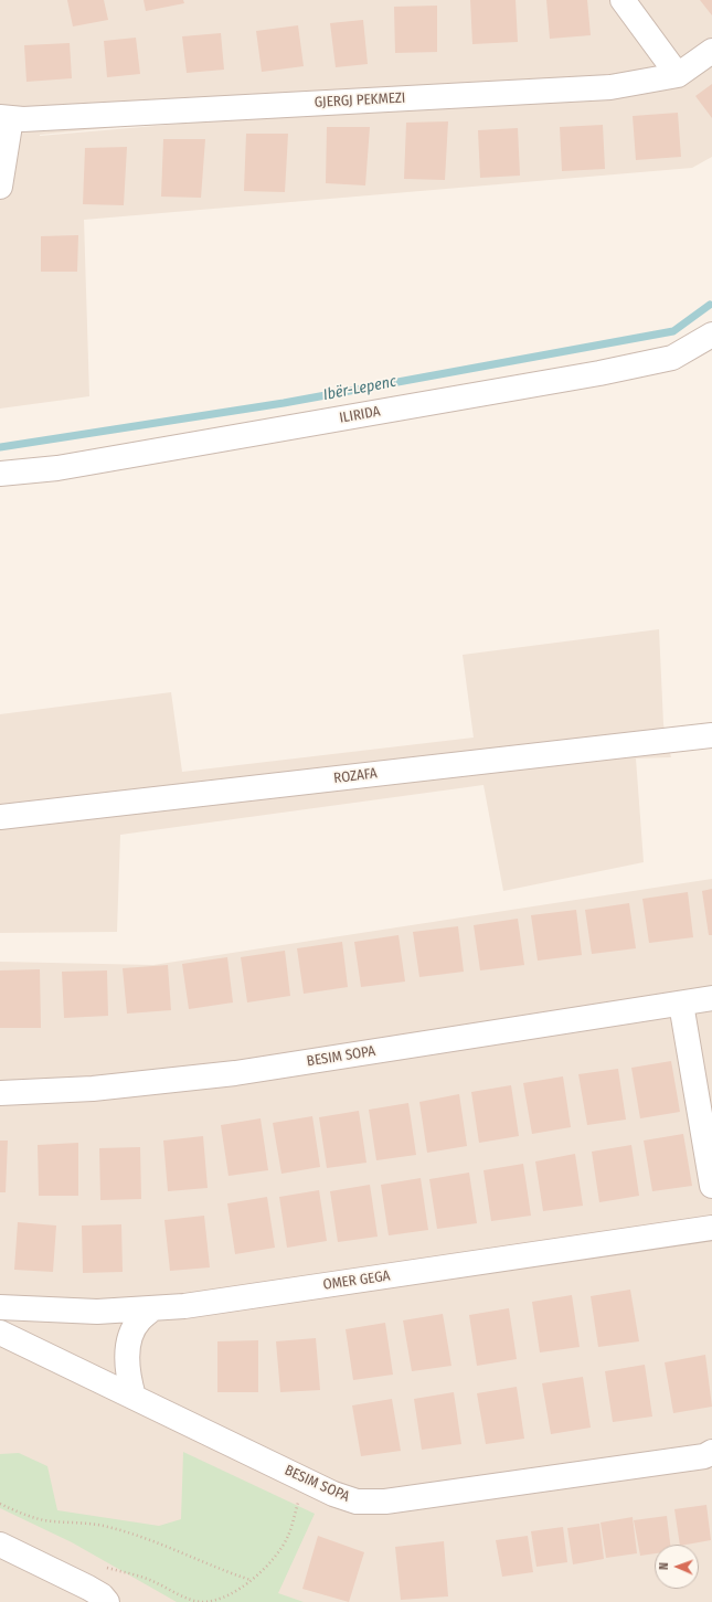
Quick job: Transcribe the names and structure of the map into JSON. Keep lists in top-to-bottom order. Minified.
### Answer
{"streets":{"street":["GJERGJ PEKMEZI","ILIRIDA","ROZAFA","BESIM SOPA","OMER GEGA"]},"water":["Ibër-Lepenc"],"north":"left"}
